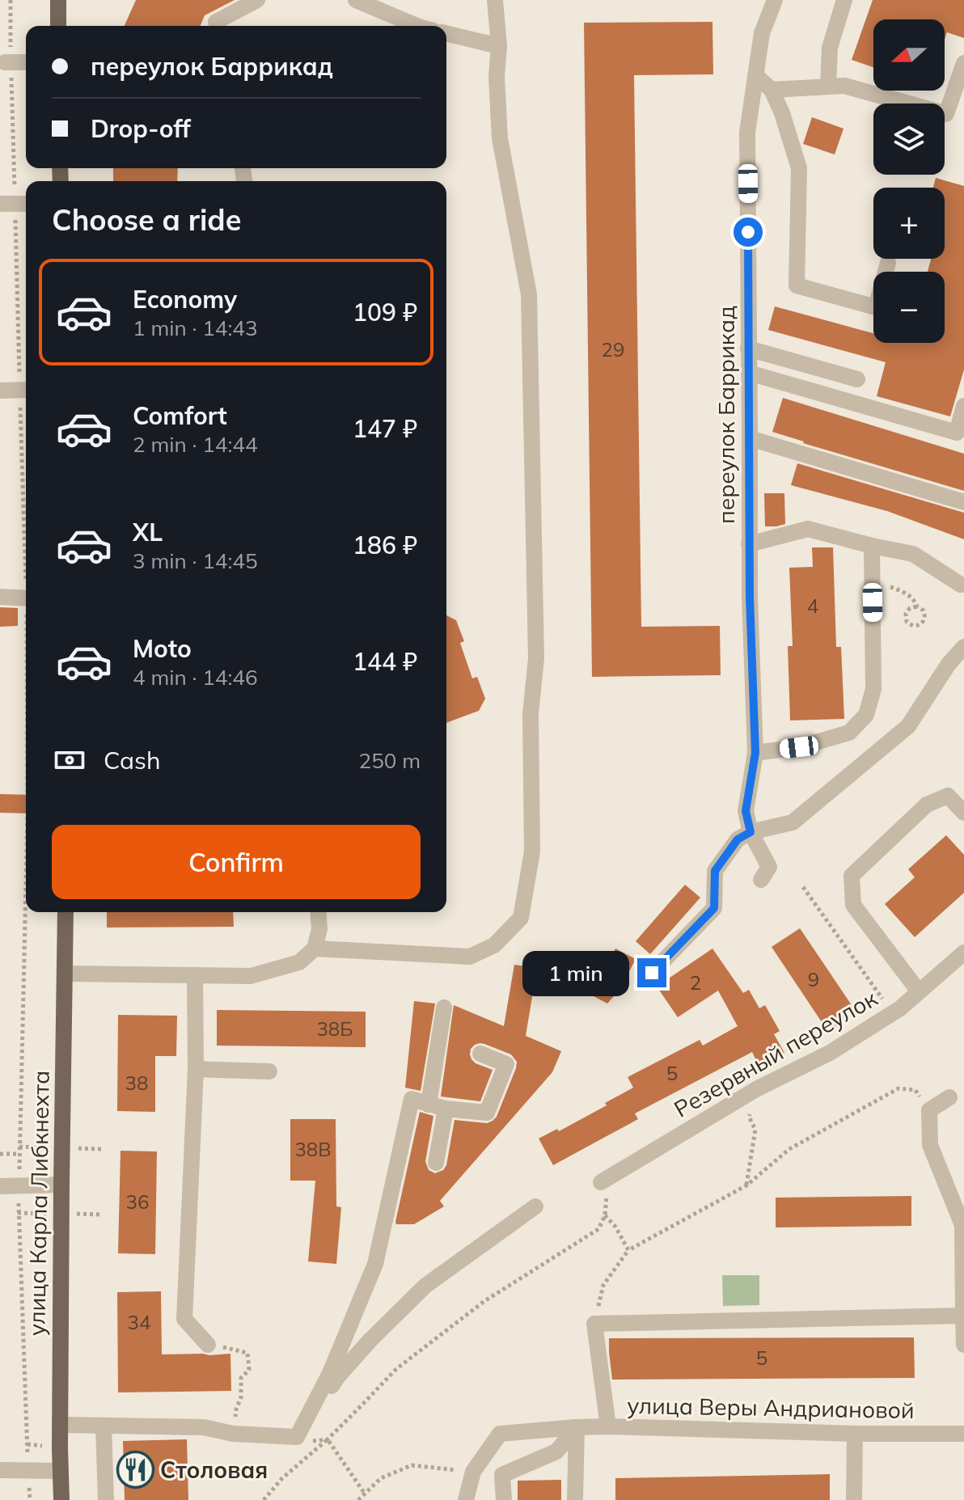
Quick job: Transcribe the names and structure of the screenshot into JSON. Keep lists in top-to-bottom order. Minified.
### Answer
{"streets":{"main road":["улица Карла Либкнехта"],"street":["переулок Баррикад","Резервный переулок","улица Веры Андриановой"]},"places":{"restaurant":["Столовая"]},"house_numbers":["29","4","9","2","38Б","5","38","38В","36","34","5"],"north":"left","page":{"map_buttons":["+","−"],"banner":["переулок Баррикад","Drop-off"],"heading":"Choose a ride","list":[{"name":"Economy","note":"1 min · 14:43","value":"109 ₽"},{"name":"Comfort","note":"2 min · 14:44","value":"147 ₽"},{"name":"XL","note":"3 min · 14:45","value":"186 ₽"},{"name":"Moto","note":"4 min · 14:46","value":"144 ₽"}],"pay":["Cash","250 m"],"buttons":"Confirm","bubble":"1 min"}}
